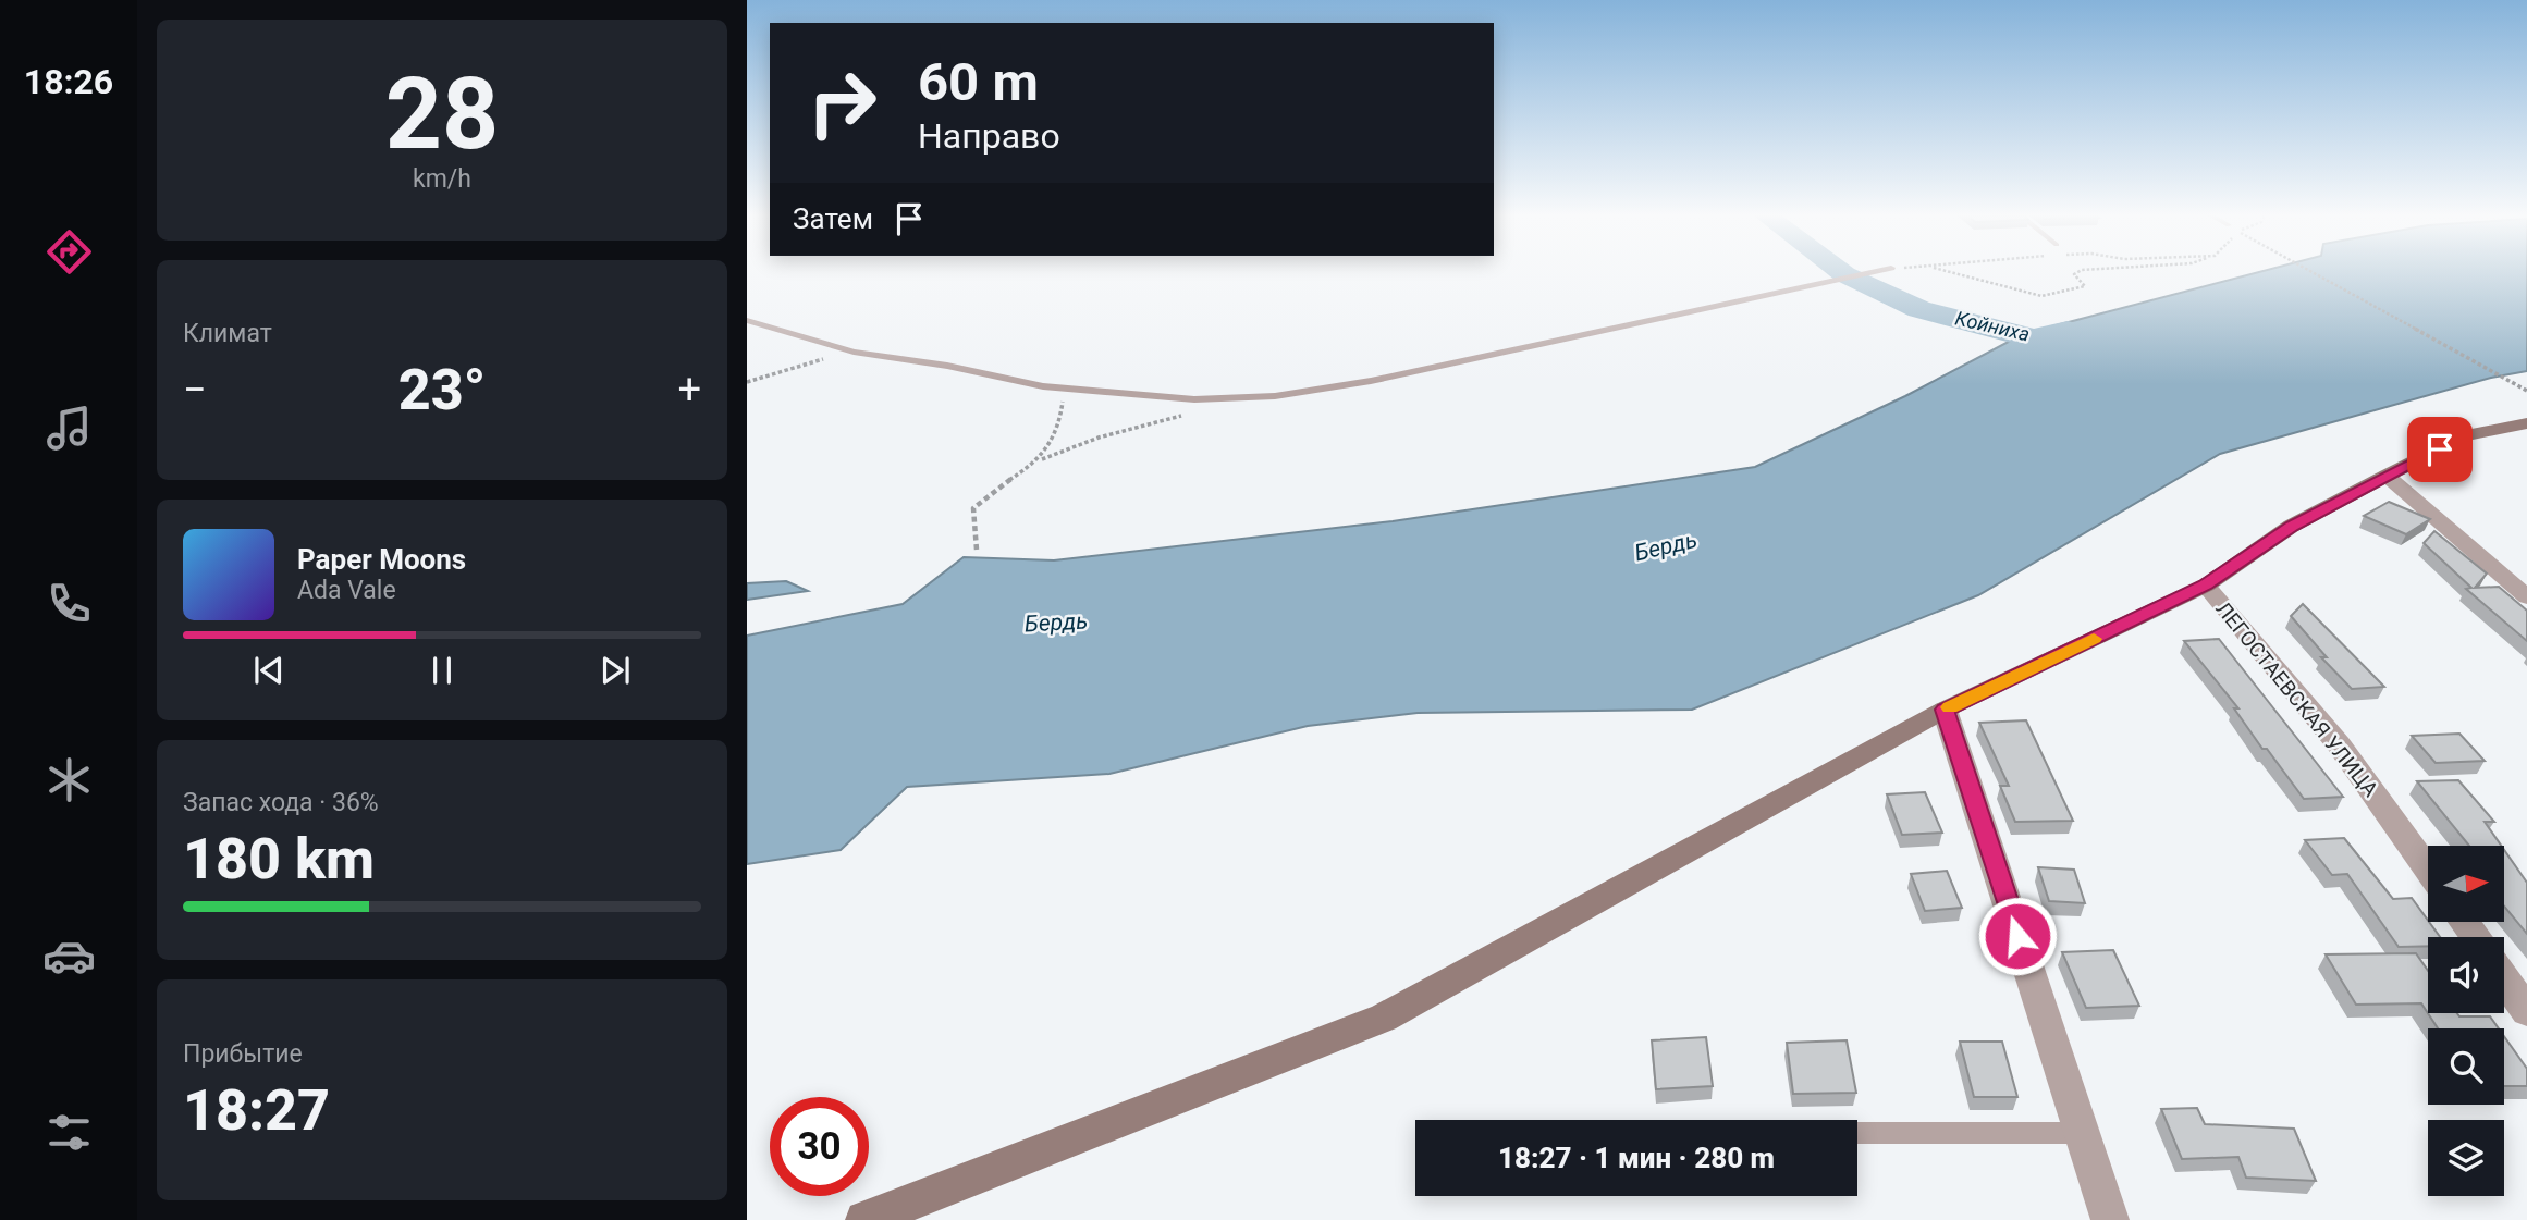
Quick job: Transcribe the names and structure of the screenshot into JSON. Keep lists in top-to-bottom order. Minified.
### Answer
{"streets":{"street":["ЛЕГОСТАЕВСКАЯ УЛИЦА"]},"water":["Койниха","Бердь"],"north":"right","page":{"tabs":"18:26","tile":[["28","km/h"],"Климат",["Запас хода · 36%","180 km"],["Прибытие","18:27"]],"turn":["60 m","Направо"],"then":"Затем","heat":["−","23°","+"],"song":["Paper Moons","Ada Vale"],"limit":"30","trip":"18:27 · 1 мин · 280 m"}}
